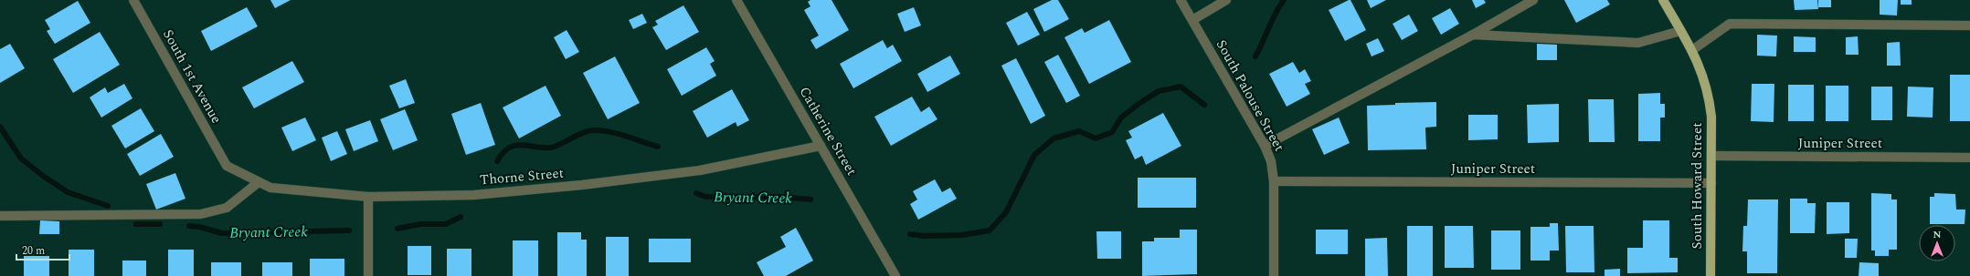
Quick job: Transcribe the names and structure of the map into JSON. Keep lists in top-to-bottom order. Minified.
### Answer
{"streets":{"main road":["South Howard Street"],"street":["South 1st Avenue","South Palouse Street","Catherine Street","Juniper Street","Thorne Street"]},"crossings":[["South 1st Avenue","Thorne Street"],["South Palouse Street","Juniper Street"],["Catherine Street","Thorne Street"],["Juniper Street","South Howard Street"]],"water":["Bryant Creek"],"scale_bar":"20 m","north":"top"}
